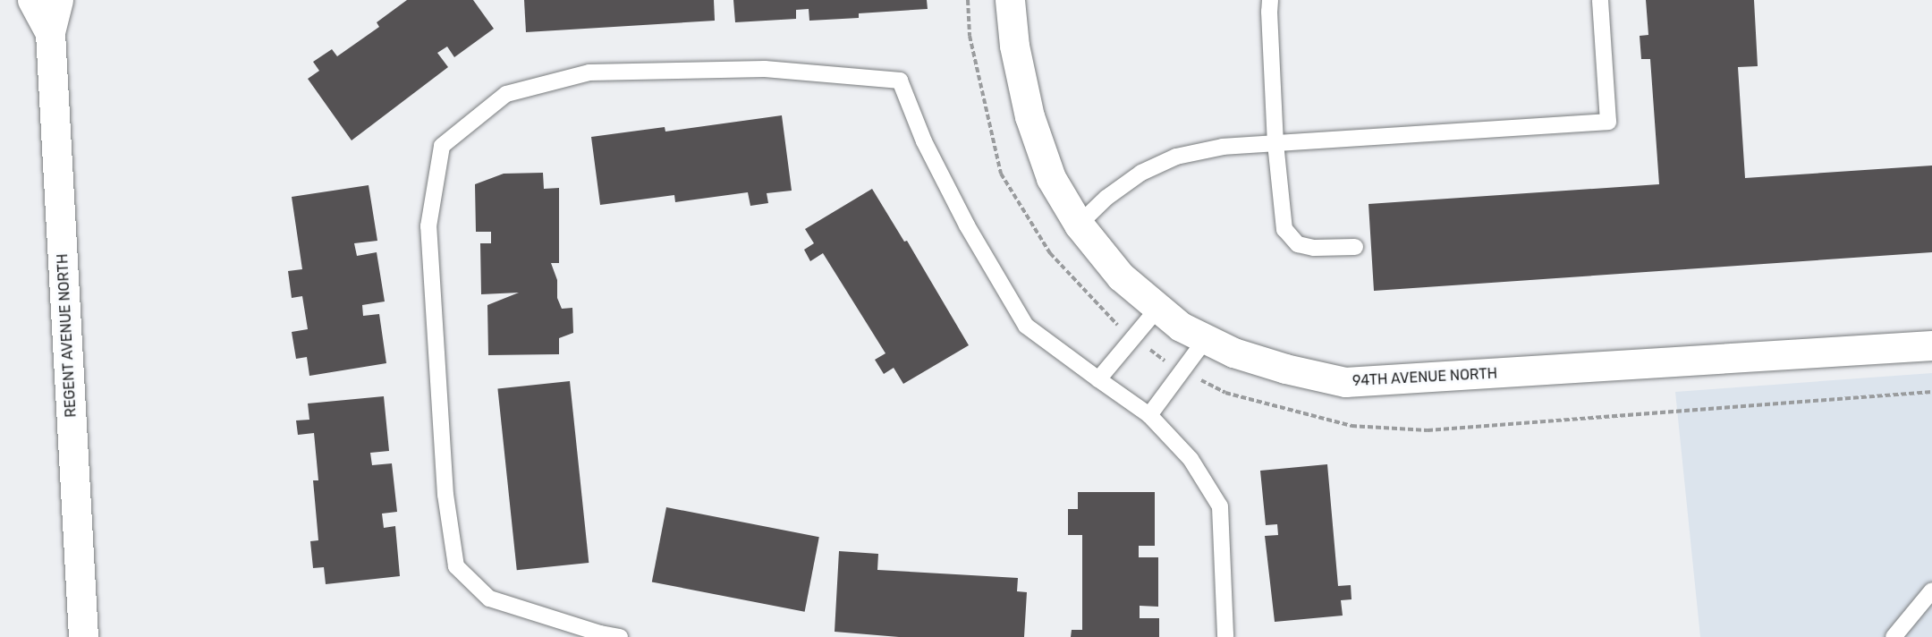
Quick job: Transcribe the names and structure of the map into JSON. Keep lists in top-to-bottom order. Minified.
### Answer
{"streets":{"street":["REGENT AVENUE NORTH","94TH AVENUE NORTH"]}}
